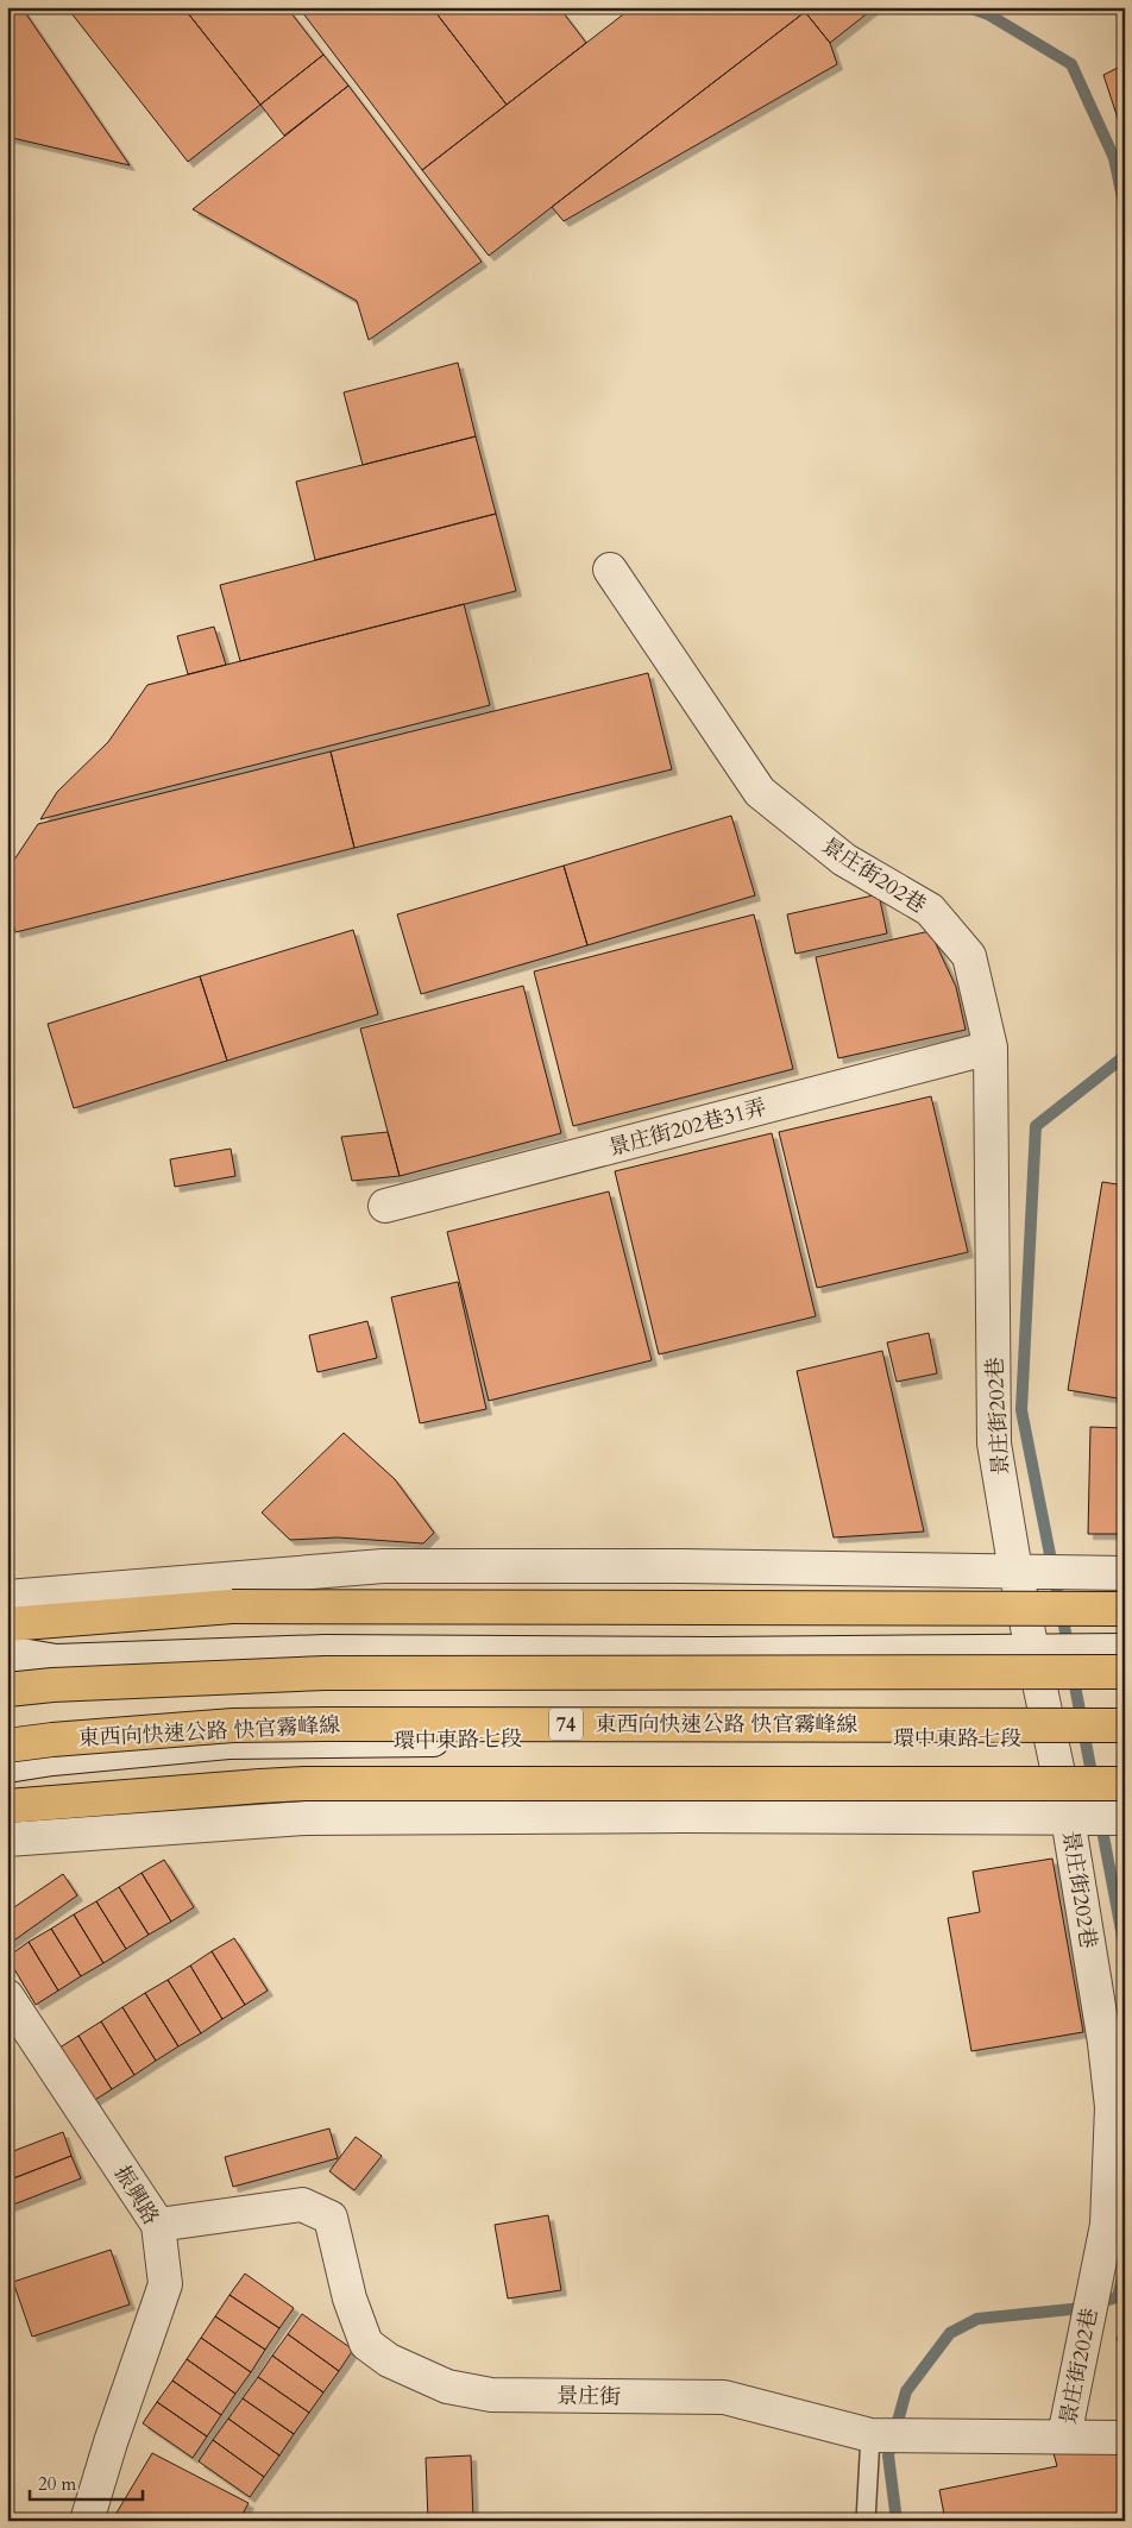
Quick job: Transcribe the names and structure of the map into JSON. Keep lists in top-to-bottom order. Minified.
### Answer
{"streets":{"highway":["74","東西向快速公路 快官霧峰線"],"street":["景庄街202巷","景庄街202巷31弄","環中東路七段","振興路","景庄街"]},"crossings":[["景庄街202巷","景庄街202巷31弄"],["景庄街202巷","環中東路七段"],["景庄街202巷","景庄街"],["東西向快速公路 快官霧峰線","環中東路七段"],["振興路","景庄街"]],"scale_bar":"20 m"}
